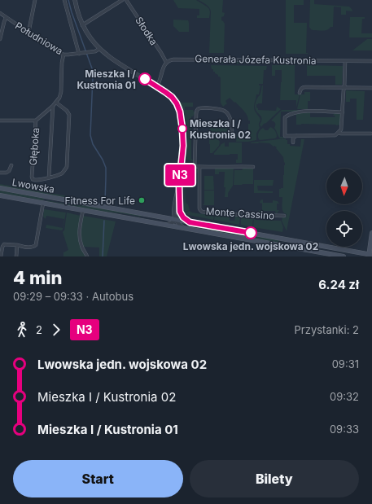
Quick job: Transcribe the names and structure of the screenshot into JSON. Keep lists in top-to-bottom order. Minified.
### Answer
{"streets":{"main road":["Lwowska"],"street":["Słodka","Południowa","Generała Józefa Kustronia","Głęboka","Monte Cassino"]},"crossings":[["Słodka","Generała Józefa Kustronia"],["Południowa","Głęboka"]],"places":["Mieszka I / Kustronia 01","Mieszka I / Kustronia 02","Fitness For Life","Lwowska jedn. wojskowa 02"],"lines":["bus line N3"],"north":"bottom","page":{"on_map":"N3","heading":["4 min","09:29 – 09:33 · Autobus","6.24 zł"],"legs":["2","N3","Przystanki: 2"],"list":[{"name":"Lwowska jedn. wojskowa 02","value":"09:31"},{"name":"Mieszka I / Kustronia 02","value":"09:32"},{"name":"Mieszka I / Kustronia 01","value":"09:33"}],"buttons":["Start","Bilety"]}}
